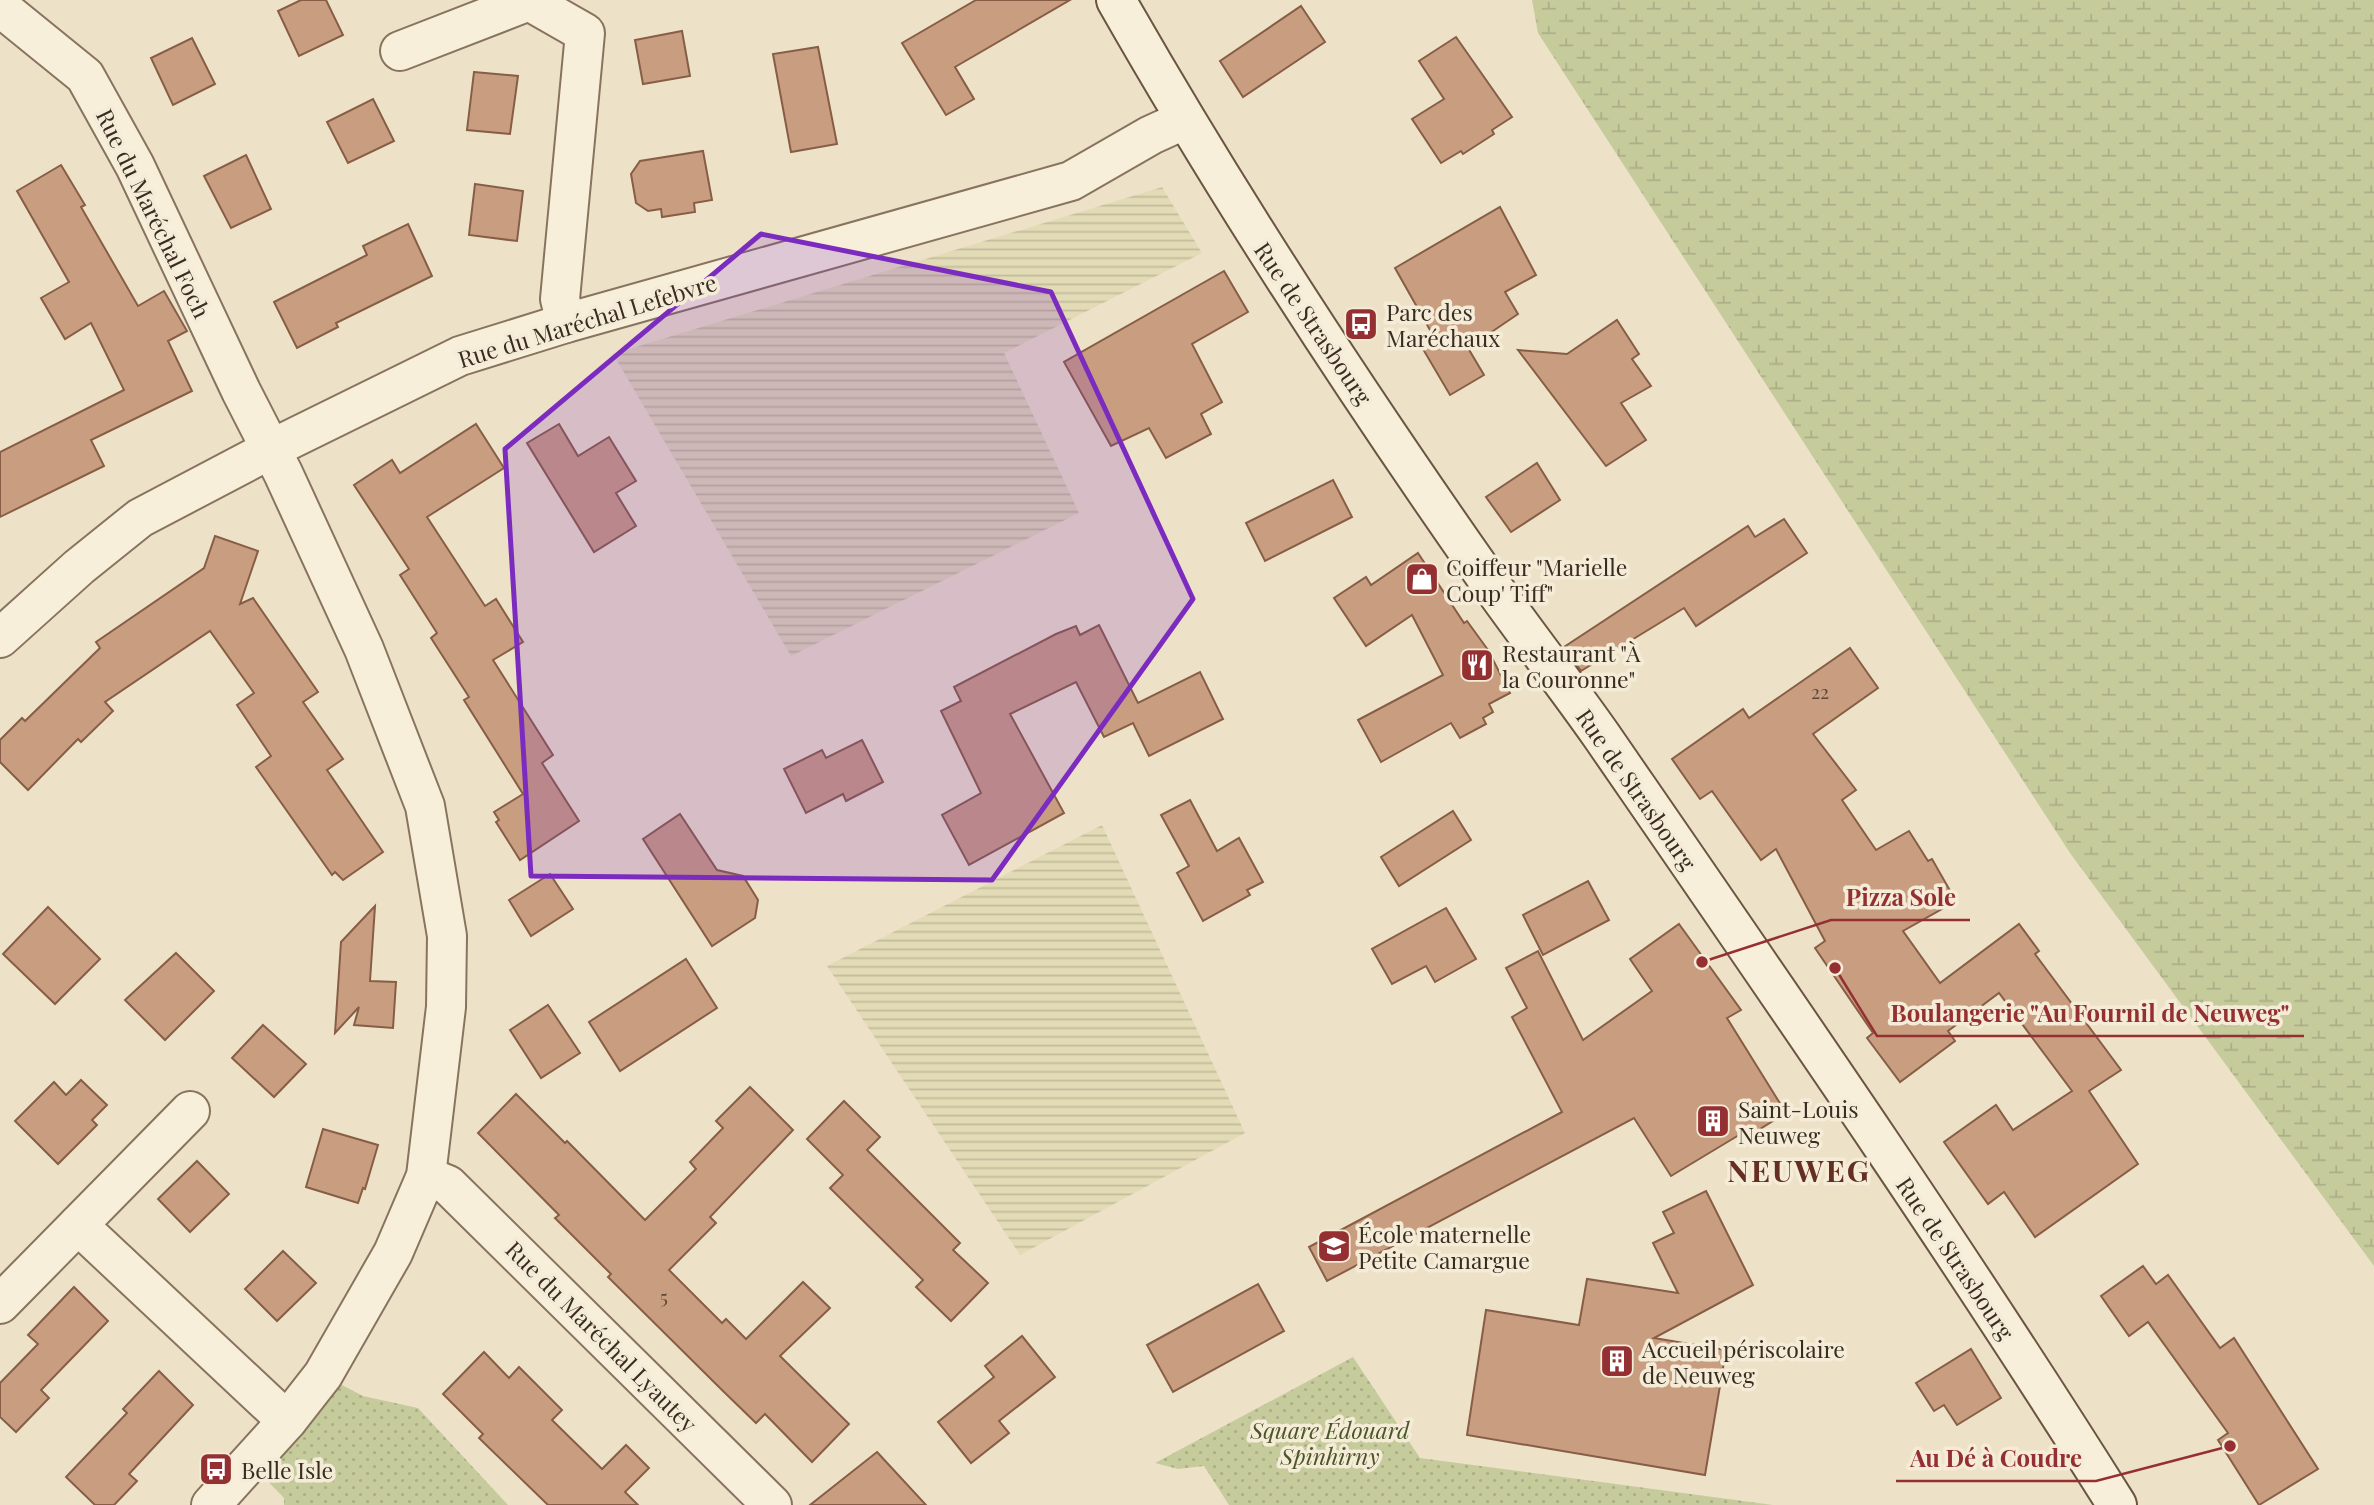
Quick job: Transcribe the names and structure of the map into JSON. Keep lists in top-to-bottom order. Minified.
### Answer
{"streets":{"street":["Rue du Maréchal Foch","Rue du Maréchal Lefebvre","Rue de Strasbourg","Rue du Maréchal Lyautey"]},"crossings":[["Rue du Maréchal Foch","Rue du Maréchal Lefebvre"],["Rue du Maréchal Foch","Rue du Maréchal Lyautey"],["Rue du Maréchal Lefebvre","Rue de Strasbourg"]],"districts":["NEUWEG"],"parks":["Square Édouard Spinhirny"],"places":{"bus stop":["Parc des Maréchaux","Belle Isle"],"shop":["Coiffeur \"Marielle Coup' Tiff\""],"restaurant":["Restaurant \"À la Couronne\""],"other":["Pizza Sole","Boulangerie \"Au Fournil de Neuweg\"","Au Dé à Coudre"],"building":["Saint-Louis Neuweg","Accueil périscolaire de Neuweg"],"school or university":["École maternelle Petite Camargue"]},"house_numbers":["22","5"]}
